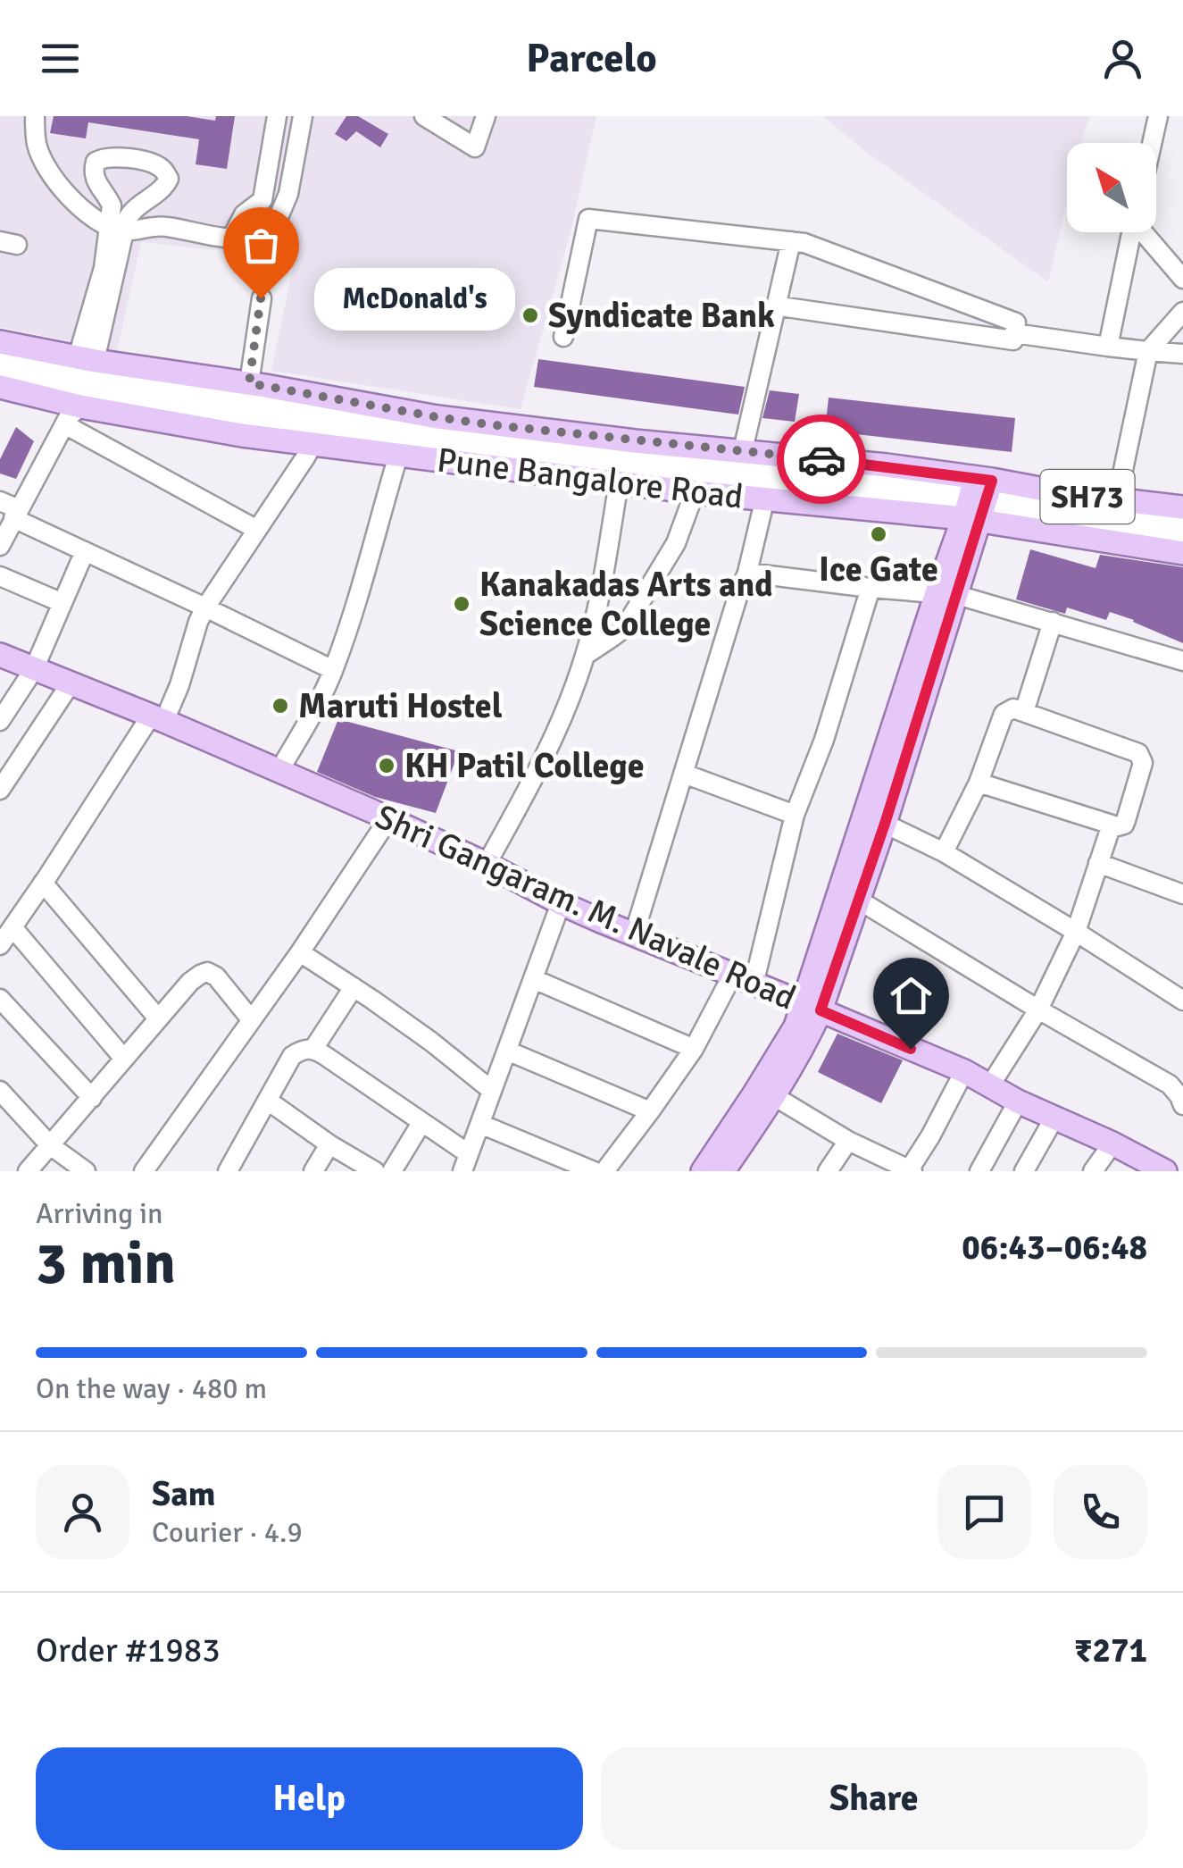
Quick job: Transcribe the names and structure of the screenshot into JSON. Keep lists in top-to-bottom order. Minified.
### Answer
{"streets":{"main road":["Pune Bangalore Road","SH73","Shri Gangaram. M. Navale Road"]},"places":["McDonald's","Syndicate Bank","Ice Gate","Kanakadas Arts and Science College","Maruti Hostel","KH Patil College"],"north":"top left","page":{"header":"Parcelo","bubble":"McDonald's","heading":["3 min","Arriving in","06:43–06:48"],"panel":["Sam","Courier · 4.9","Order #1983","₹271"],"bar":"On the way · 480 m","buttons":["Help","Share"]}}
